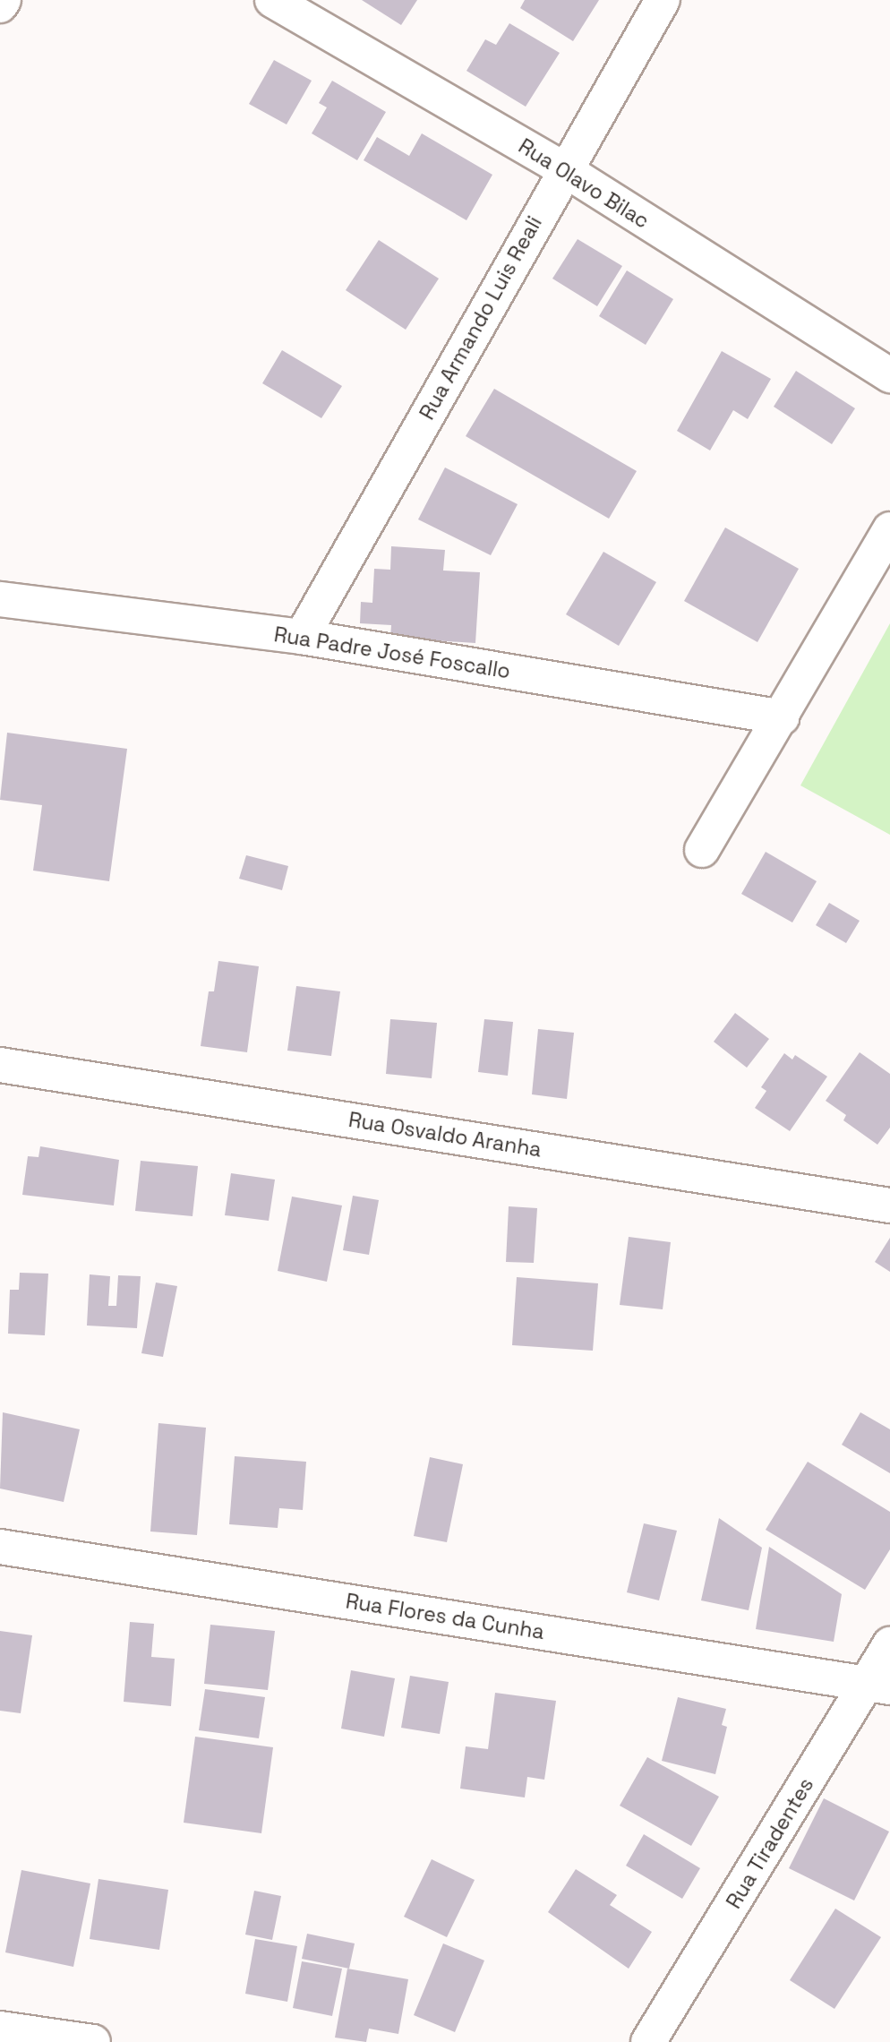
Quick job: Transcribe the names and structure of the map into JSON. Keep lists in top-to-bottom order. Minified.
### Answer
{"streets":{"street":["Rua Olavo Bilac","Rua Armando Luis Reali","Rua Padre José Foscallo","Rua Osvaldo Aranha","Rua Flores da Cunha","Rua Tiradentes"]},"crossings":[["Rua Olavo Bilac","Rua Armando Luis Reali"],["Rua Armando Luis Reali","Rua Padre José Foscallo"],["Rua Flores da Cunha","Rua Tiradentes"]]}
